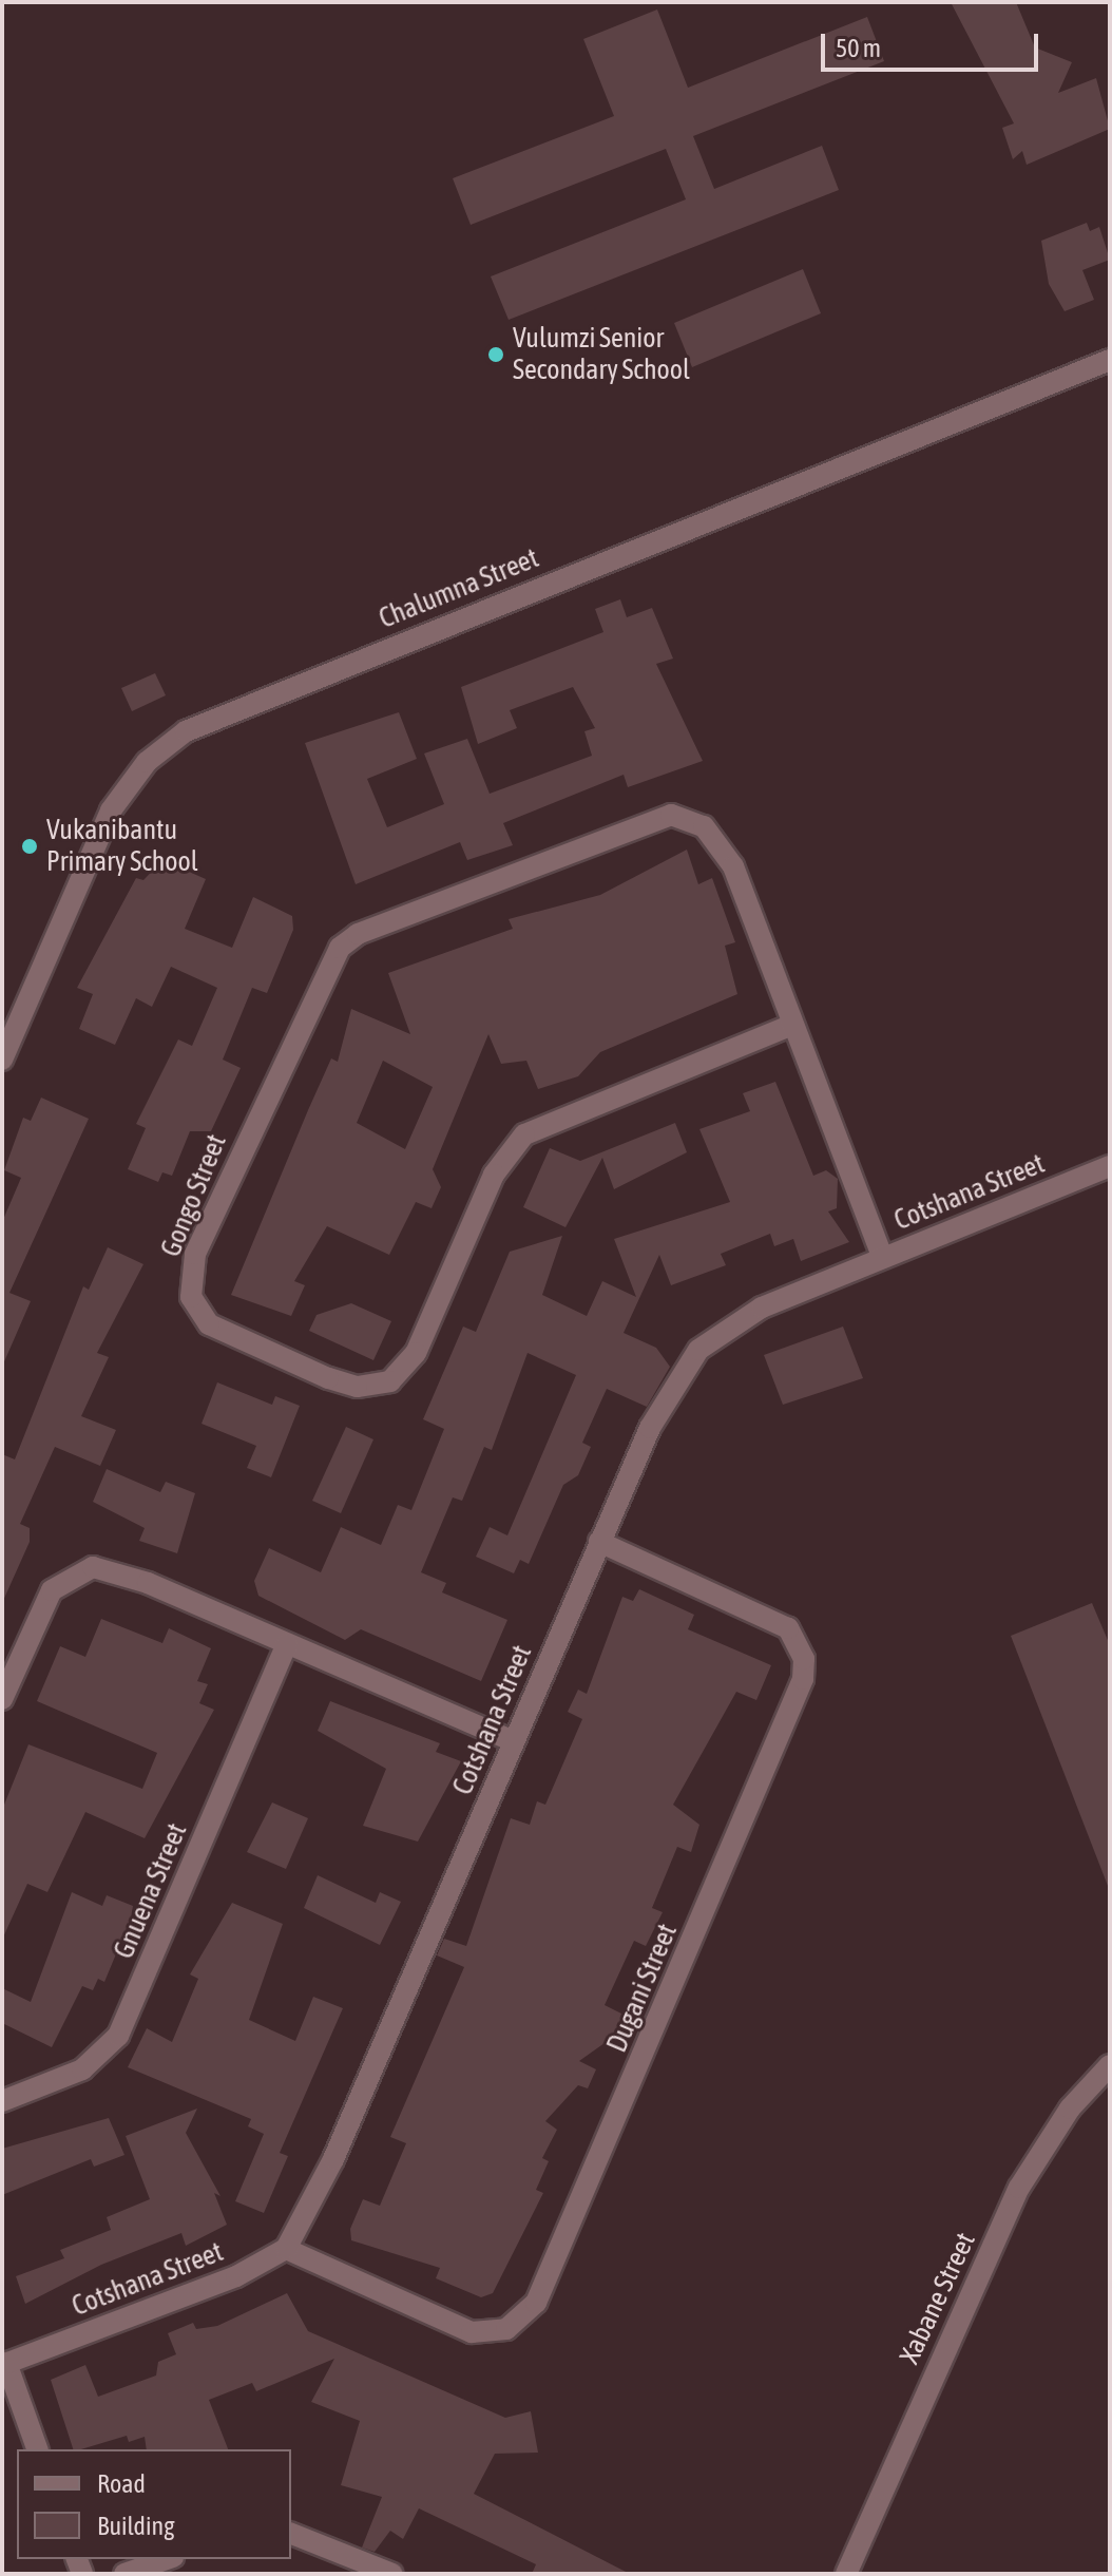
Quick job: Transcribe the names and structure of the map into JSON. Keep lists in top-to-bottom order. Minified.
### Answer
{"streets":{"street":["Chalumna Street","Cotshana Street","Gongo Street","Gnuena Street","Dugani Street","Xabane Street"]},"crossings":[["Cotshana Street","Gongo Street"],["Cotshana Street","Dugani Street"]],"places":["Vulumzi Senior Secondary School","Vukanibantu Primary School"],"legend":["Road","Building"],"scale_bar":"50 m"}
